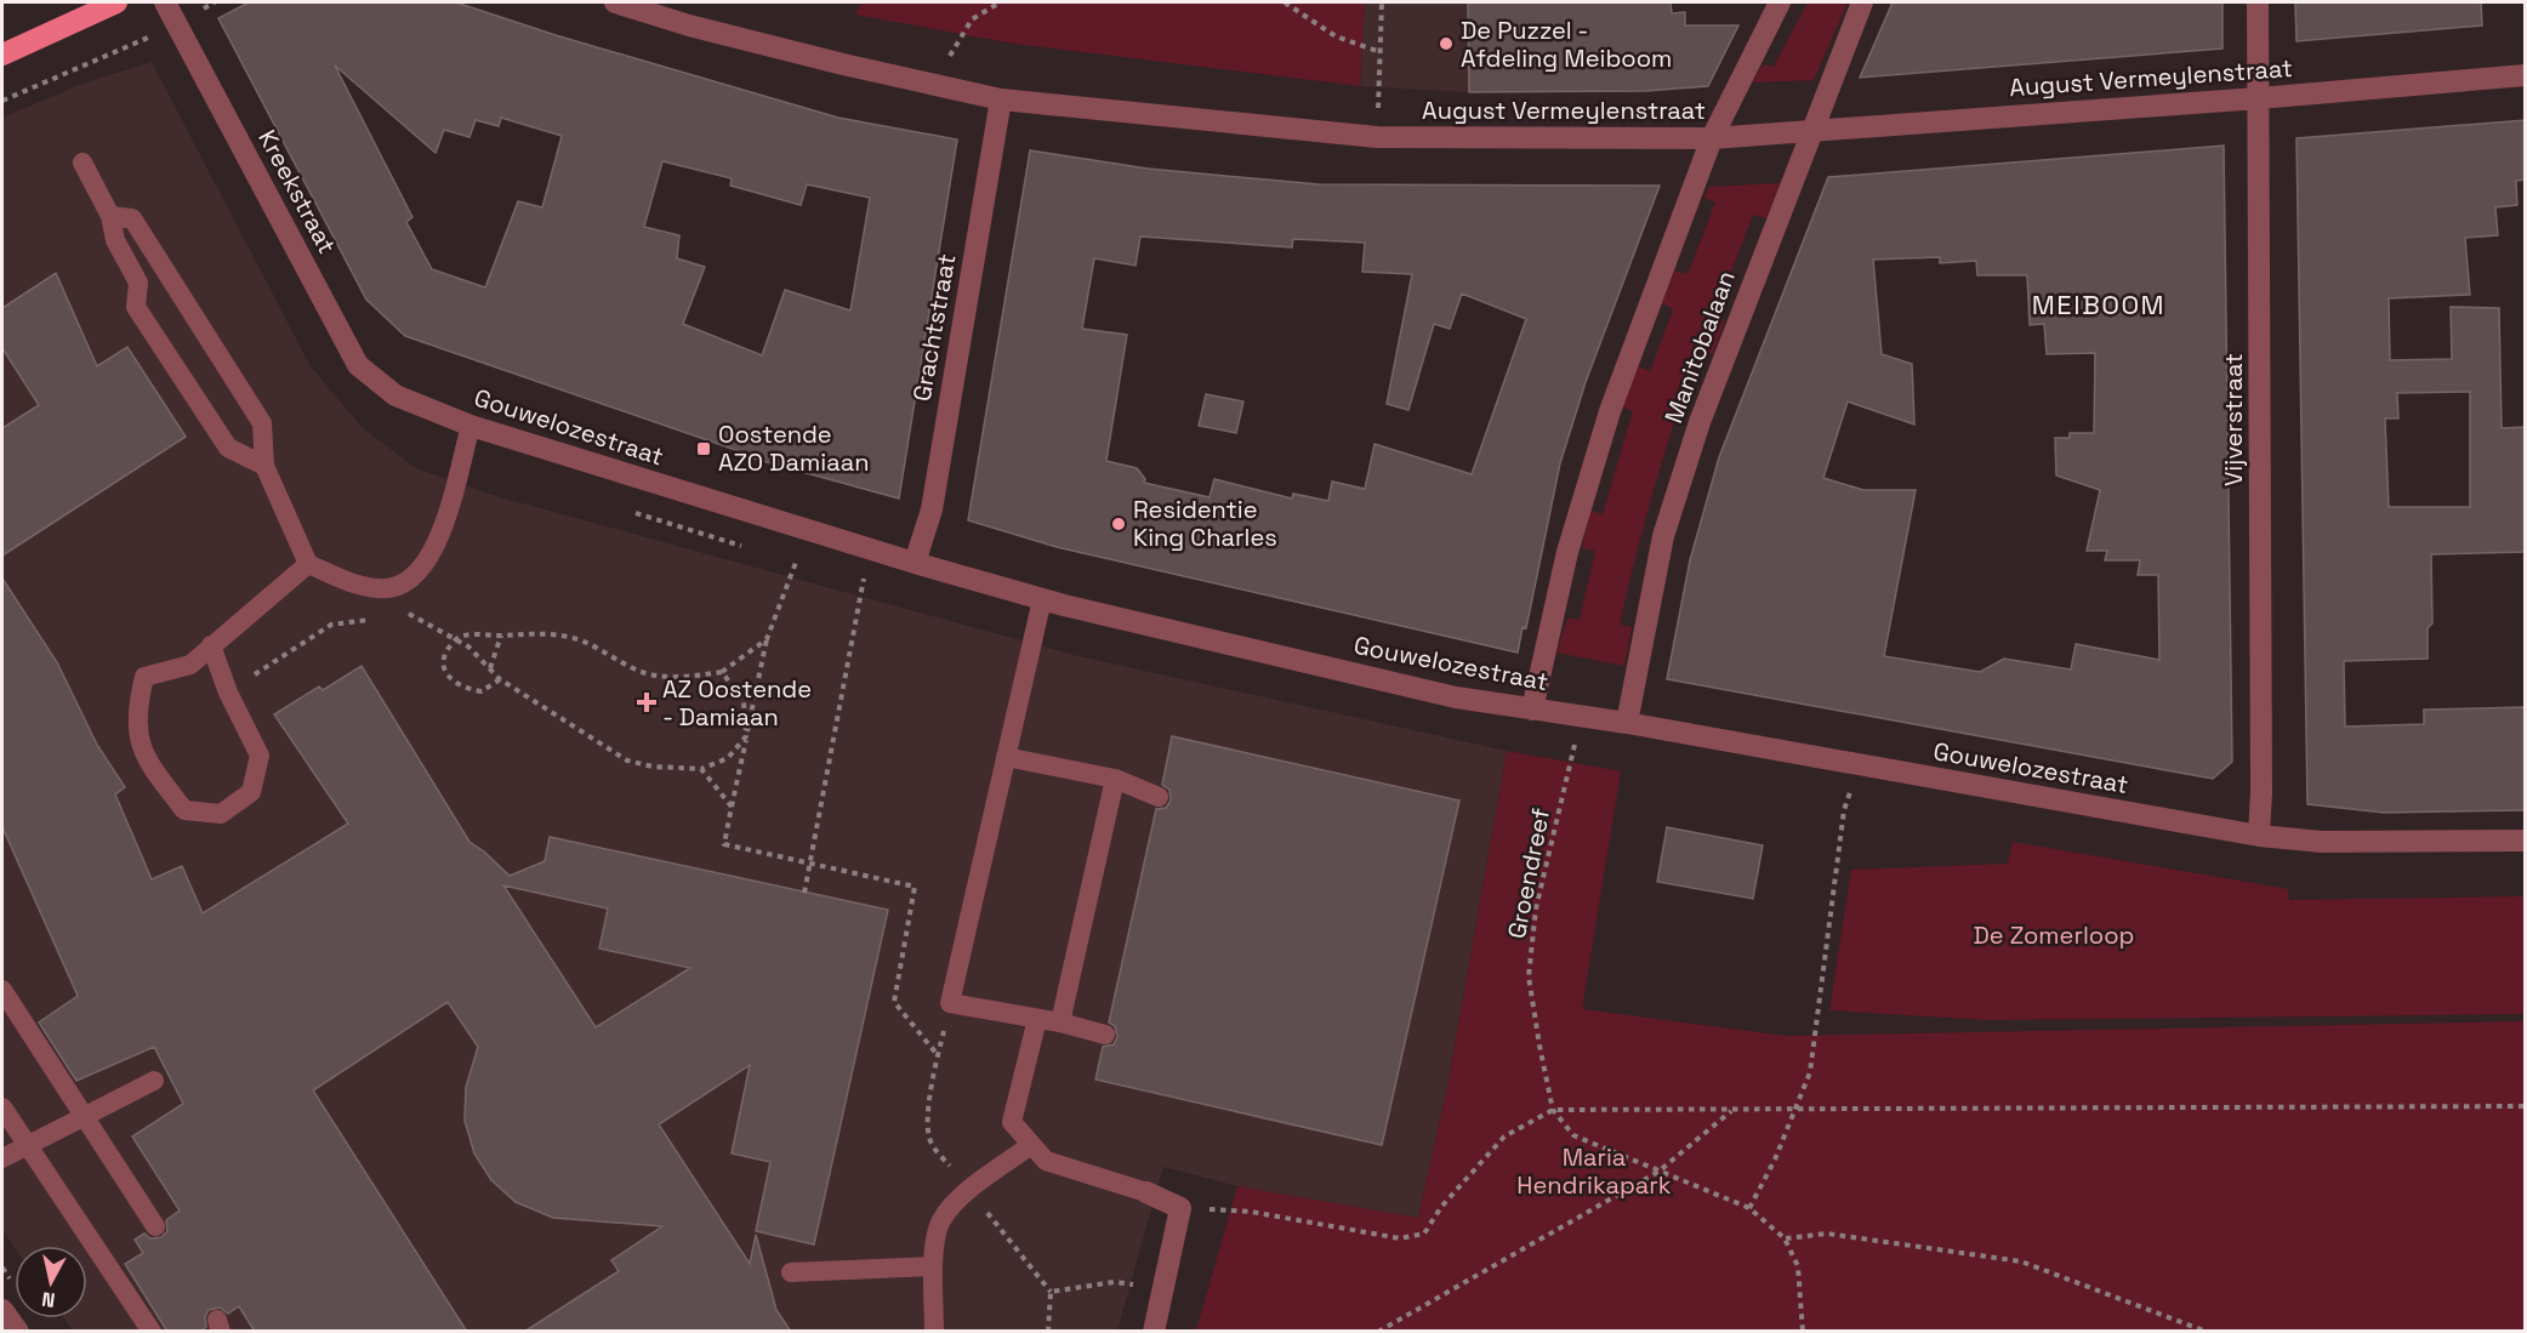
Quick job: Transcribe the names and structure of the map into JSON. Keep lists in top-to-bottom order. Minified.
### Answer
{"streets":{"street":["August Vermeylenstraat","Kreekstraat","Grachtstraat","Manitobalaan","Vijverstraat","Gouwelozestraat"],"path":["Groendreef"]},"crossings":[["August Vermeylenstraat","Grachtstraat"],["August Vermeylenstraat","Manitobalaan"],["August Vermeylenstraat","Vijverstraat"],["Kreekstraat","Gouwelozestraat"],["Grachtstraat","Gouwelozestraat"],["Manitobalaan","Gouwelozestraat"],["Vijverstraat","Gouwelozestraat"],["Gouwelozestraat","Groendreef"]],"districts":["MEIBOOM"],"parks":["De Zomerloop","Maria Hendrikapark"],"places":{"other":["De Puzzel - Afdeling Meiboom","Residentie King Charles"],"transit":["Oostende AZO Damiaan"],"health":["AZ Oostende - Damiaan"]},"north":"bottom"}
